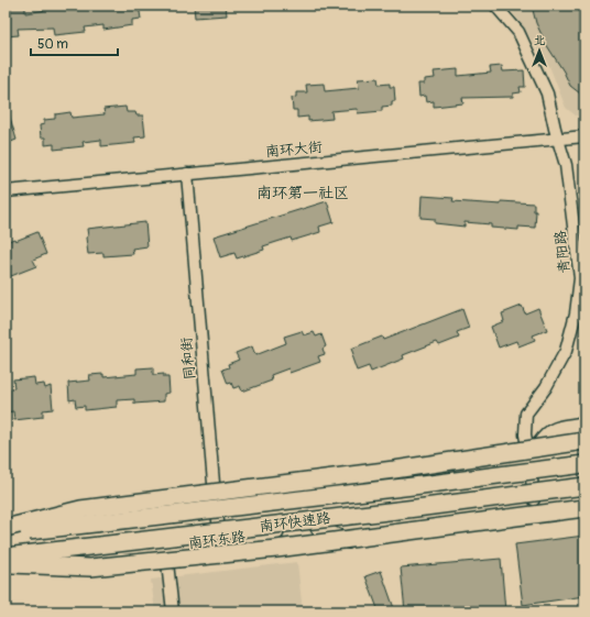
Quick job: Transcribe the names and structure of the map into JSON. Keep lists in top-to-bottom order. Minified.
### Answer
{"streets":{"highway":["南环快速路"],"main road":["南环东路"],"street":["南环大街","青阳路","同和街"]},"crossings":[["南环大街","青阳路"],["南环大街","同和街"],["青阳路","南环东路"],["同和街","南环东路"]],"districts":["南环第一社区"],"scale_bar":"50 m","north":"top"}
